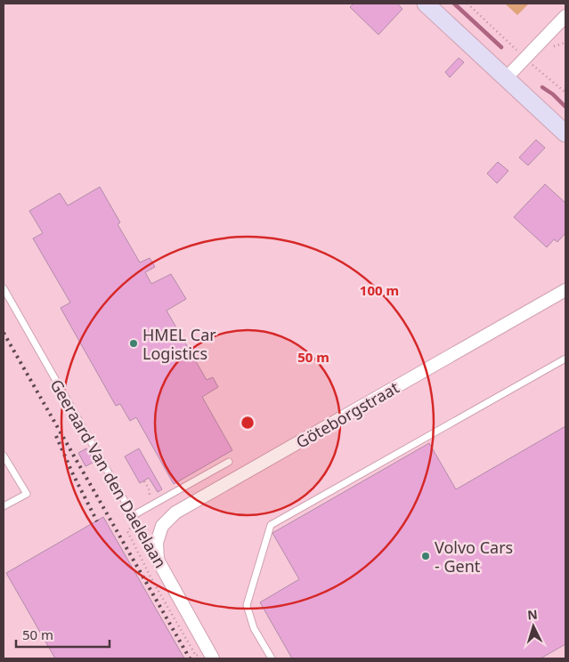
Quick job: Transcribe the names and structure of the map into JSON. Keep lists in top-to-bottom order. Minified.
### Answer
{"streets":{"street":["Göteborgstraat","Geeraard Van den Daelelaan"]},"crossings":[["Göteborgstraat","Geeraard Van den Daelelaan"]],"places":["HMEL Car Logistics","Volvo Cars - Gent"],"scale_bar":"50 m","north":"top","rings":["100 m","50 m"]}
